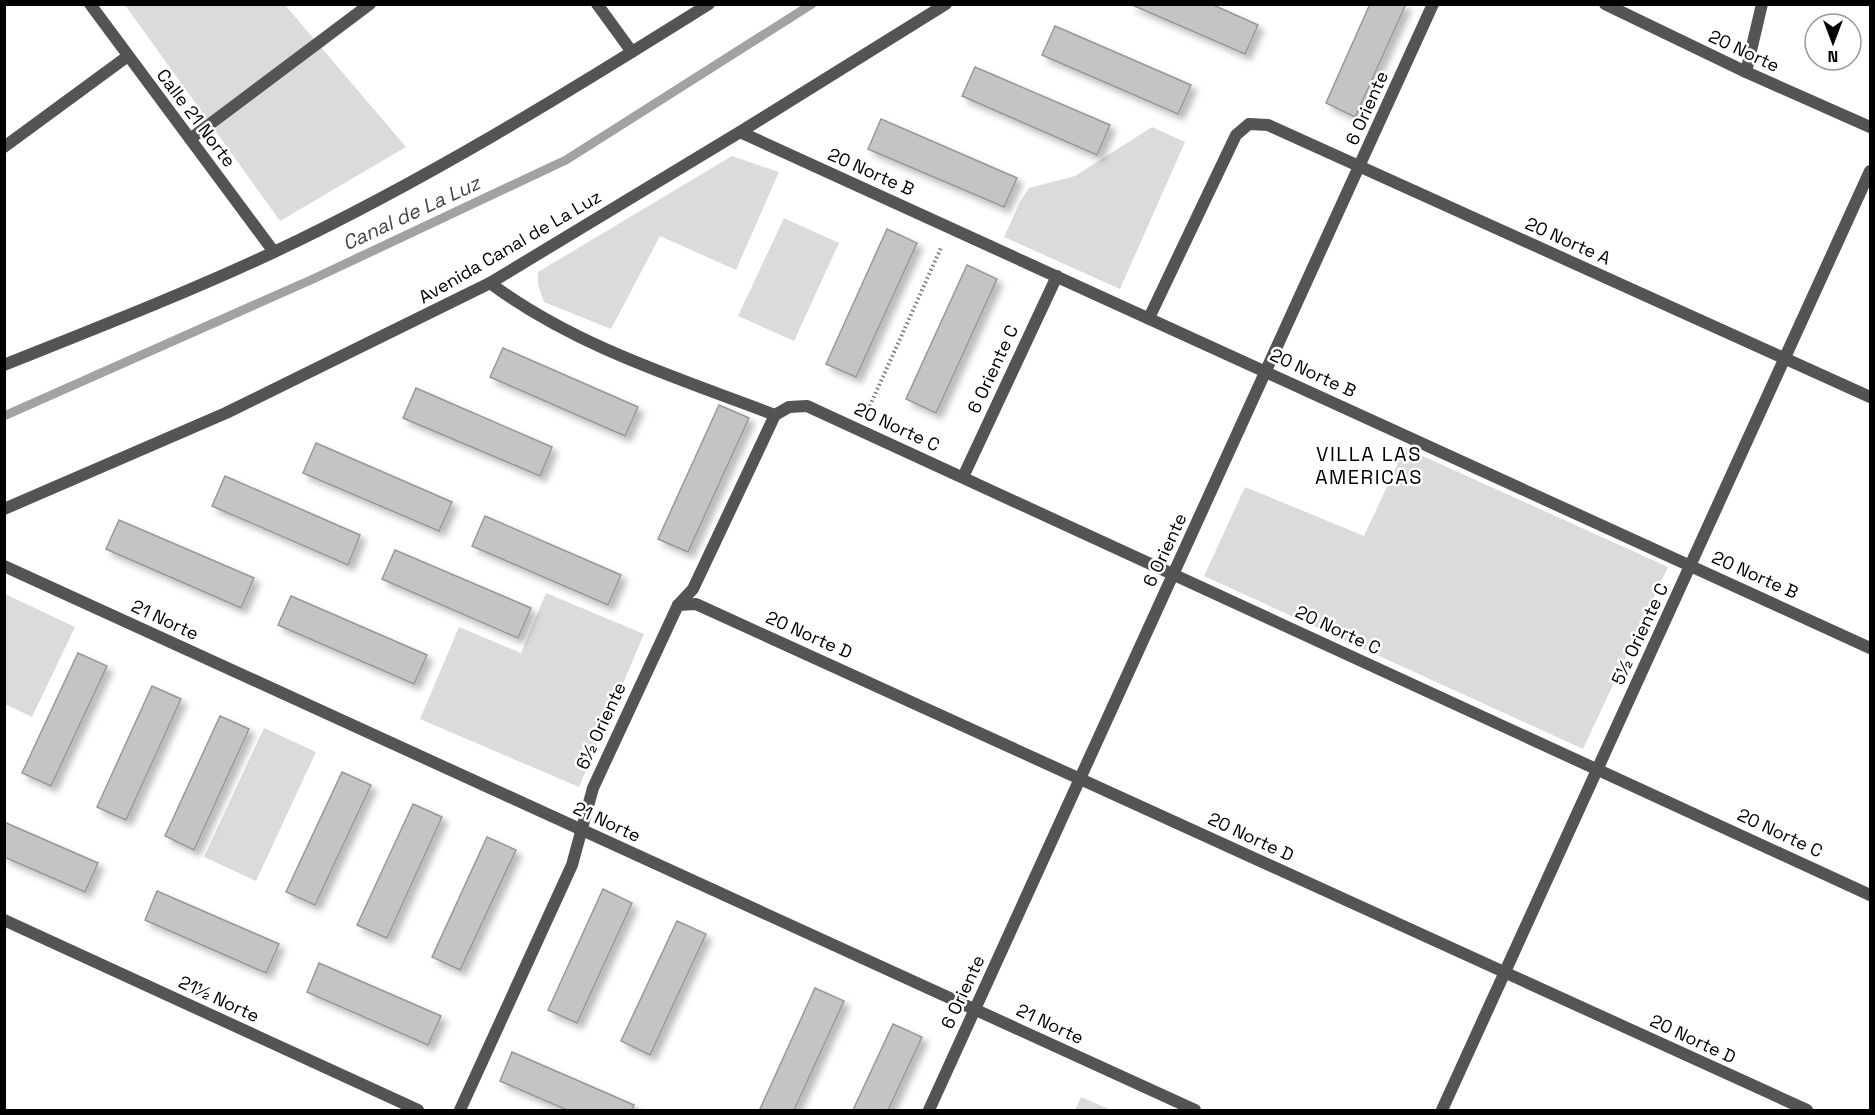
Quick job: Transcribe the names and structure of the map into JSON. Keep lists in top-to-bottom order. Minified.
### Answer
{"streets":{"street":["20 Norte","6 Oriente","Calle 21 Norte","20 Norte B","20 Norte A","Avenida Canal de La Luz","6 Oriente C","20 Norte C","21 Norte","5½ Oriente C","20 Norte D","6½ Oriente","21½ Norte"]},"crossings":[["6 Oriente","20 Norte B"],["6 Oriente","20 Norte A"],["6 Oriente","20 Norte C"],["6 Oriente","21 Norte"],["6 Oriente","20 Norte D"],["20 Norte B","20 Norte A"],["20 Norte B","Avenida Canal de La Luz"],["20 Norte B","6 Oriente C"],["20 Norte B","5½ Oriente C"],["20 Norte A","5½ Oriente C"],["6 Oriente C","20 Norte C"],["20 Norte C","5½ Oriente C"],["20 Norte C","6½ Oriente"],["21 Norte","6½ Oriente"],["5½ Oriente C","20 Norte D"],["20 Norte D","6½ Oriente"]],"districts":["VILLA LAS AMERICAS"],"water":["Canal de La Luz"],"north":"bottom"}
